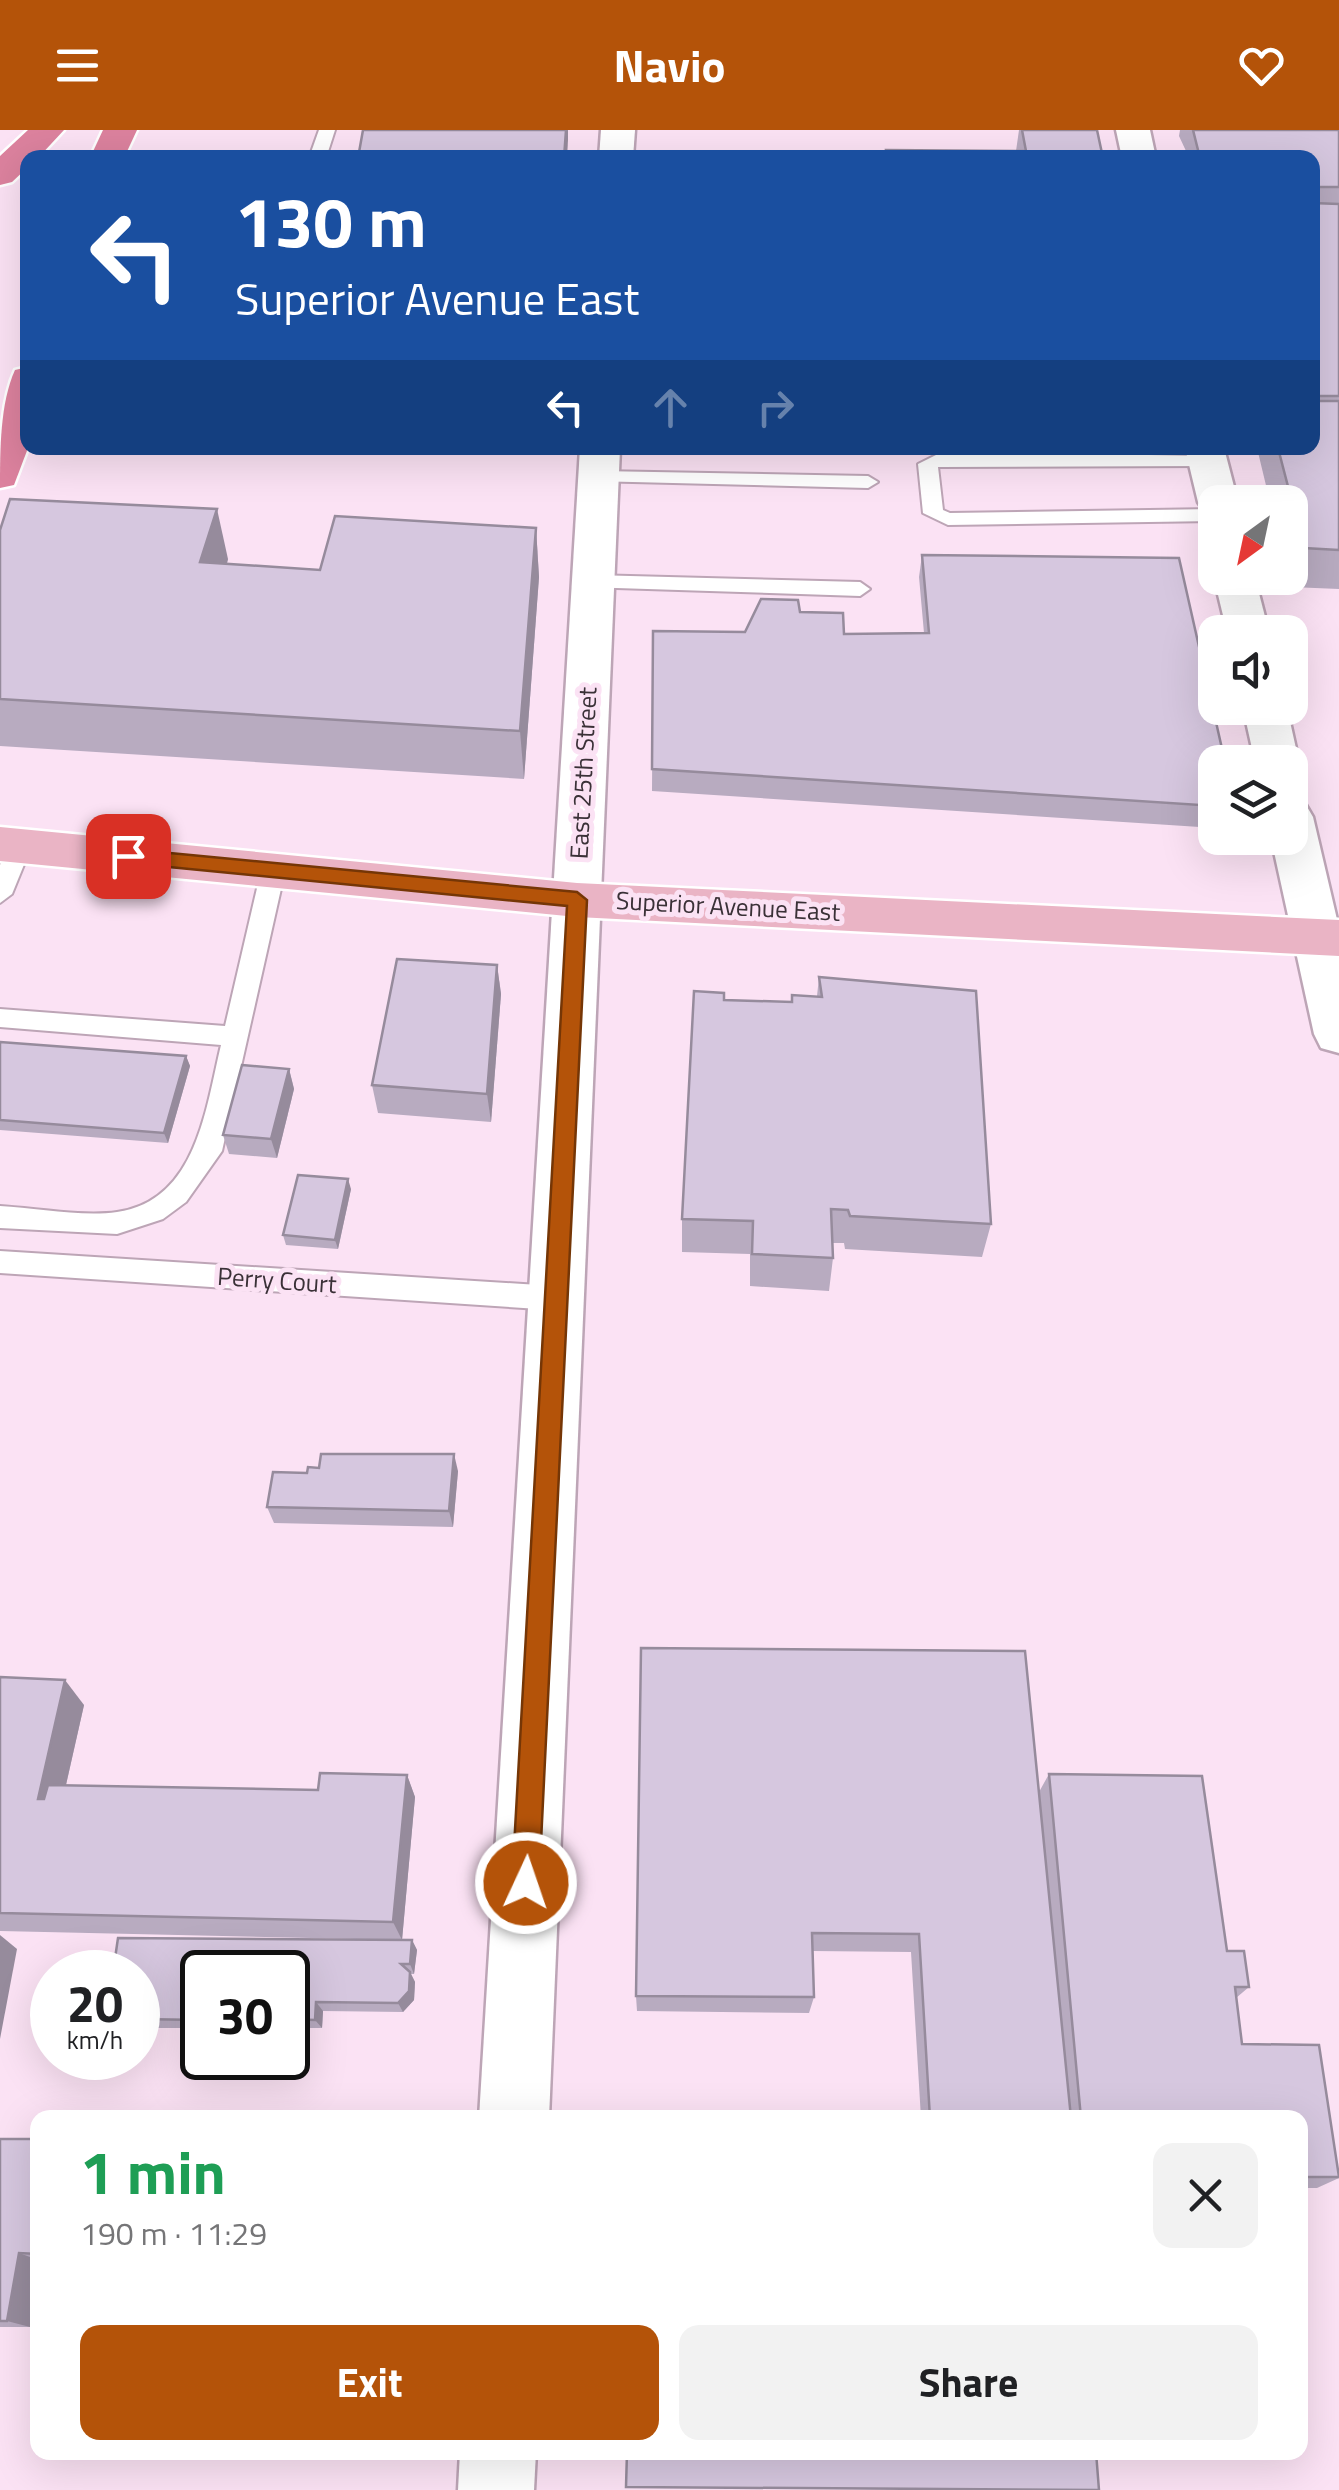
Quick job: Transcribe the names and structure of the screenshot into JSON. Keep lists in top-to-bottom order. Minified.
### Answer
{"streets":{"main road":["Superior Avenue East"],"street":["East 25th Street"],"lane":["Perry Court"]},"crossings":[["East 25th Street","Superior Avenue East"],["East 25th Street","Perry Court"]],"north":"bottom left","page":{"header":"Navio","turn":["130 m","Superior Avenue East"],"speed":"20 km/h","limit":"30","heading":["1 min","190 m · 11:29"],"buttons":["Exit","Share"]}}
